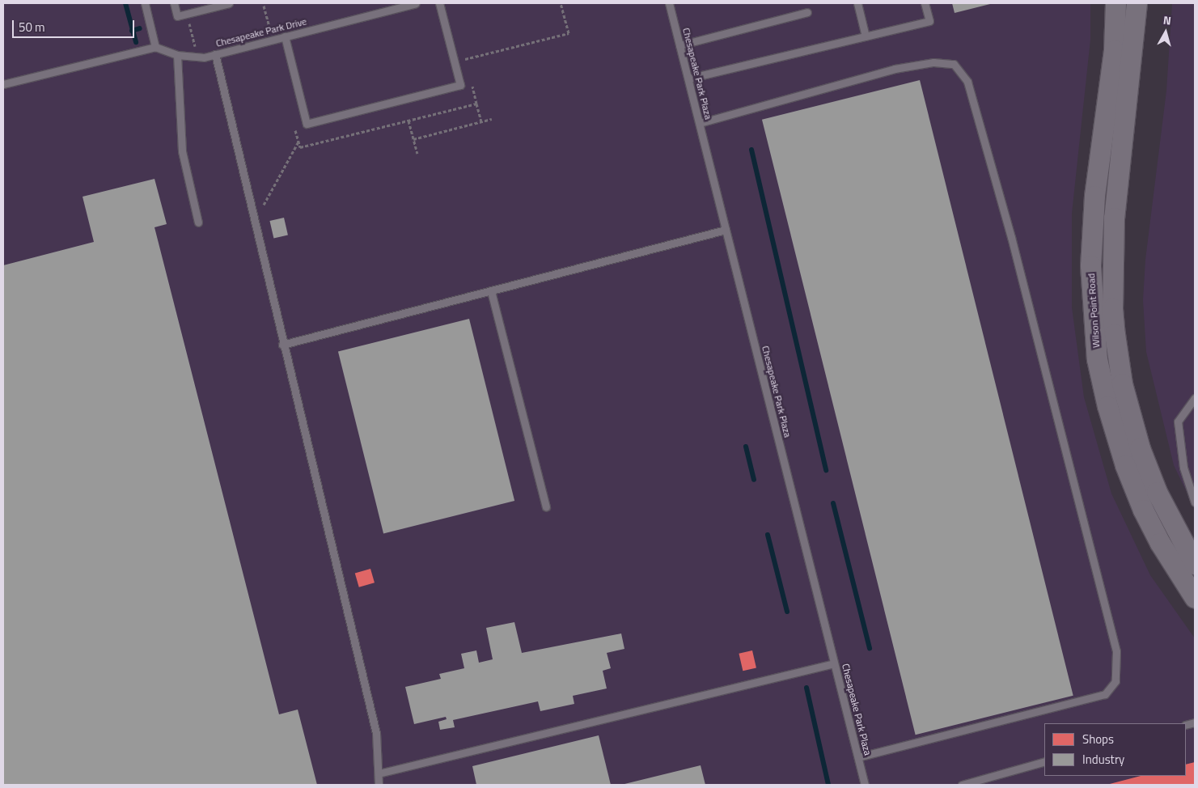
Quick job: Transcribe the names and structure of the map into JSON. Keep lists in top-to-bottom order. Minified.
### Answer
{"streets":{"street":["Wilson Point Road"],"lane":["Chesapeake Park Drive","Chesapeake Park Plaza"]},"legend":["Shops","Industry"],"scale_bar":"50 m","north":"top"}
